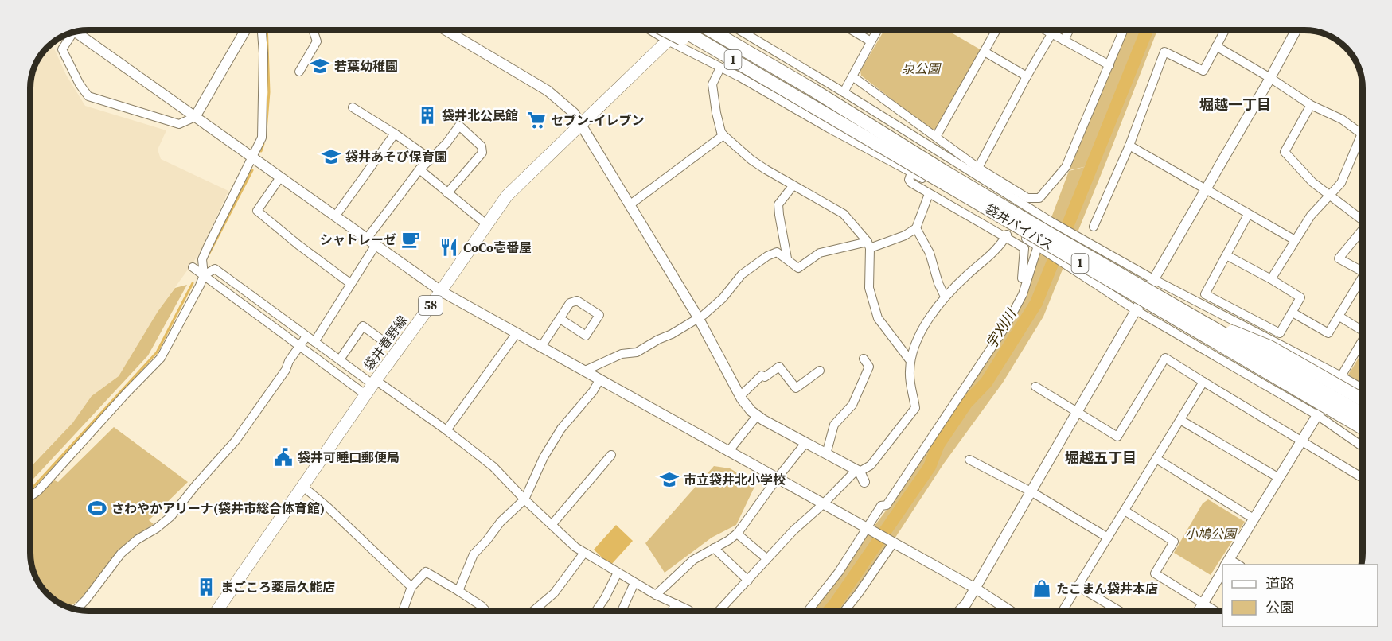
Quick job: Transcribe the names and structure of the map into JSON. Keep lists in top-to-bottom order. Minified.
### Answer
{"streets":{"highway":["1","袋井バイパス"],"main road":["58","袋井春野線"]},"districts":["堀越一丁目","堀越五丁目"],"water":["宇刈川"],"parks":["泉公園","小鳩公園"],"places":{"school or university":["若葉幼稚園","袋井あそび保育園","市立袋井北小学校"],"building":["袋井北公民館","まごころ薬局久能店"],"supermarket":["セブン-イレブン"],"cafe":["シャトレーゼ"],"restaurant":["CoCo壱番屋"],"public building":["袋井可睡口郵便局"],"sports":["さわやかアリーナ(袋井市総合体育館)"],"shop":["たこまん袋井本店"]},"legend":["道路","公園"]}
